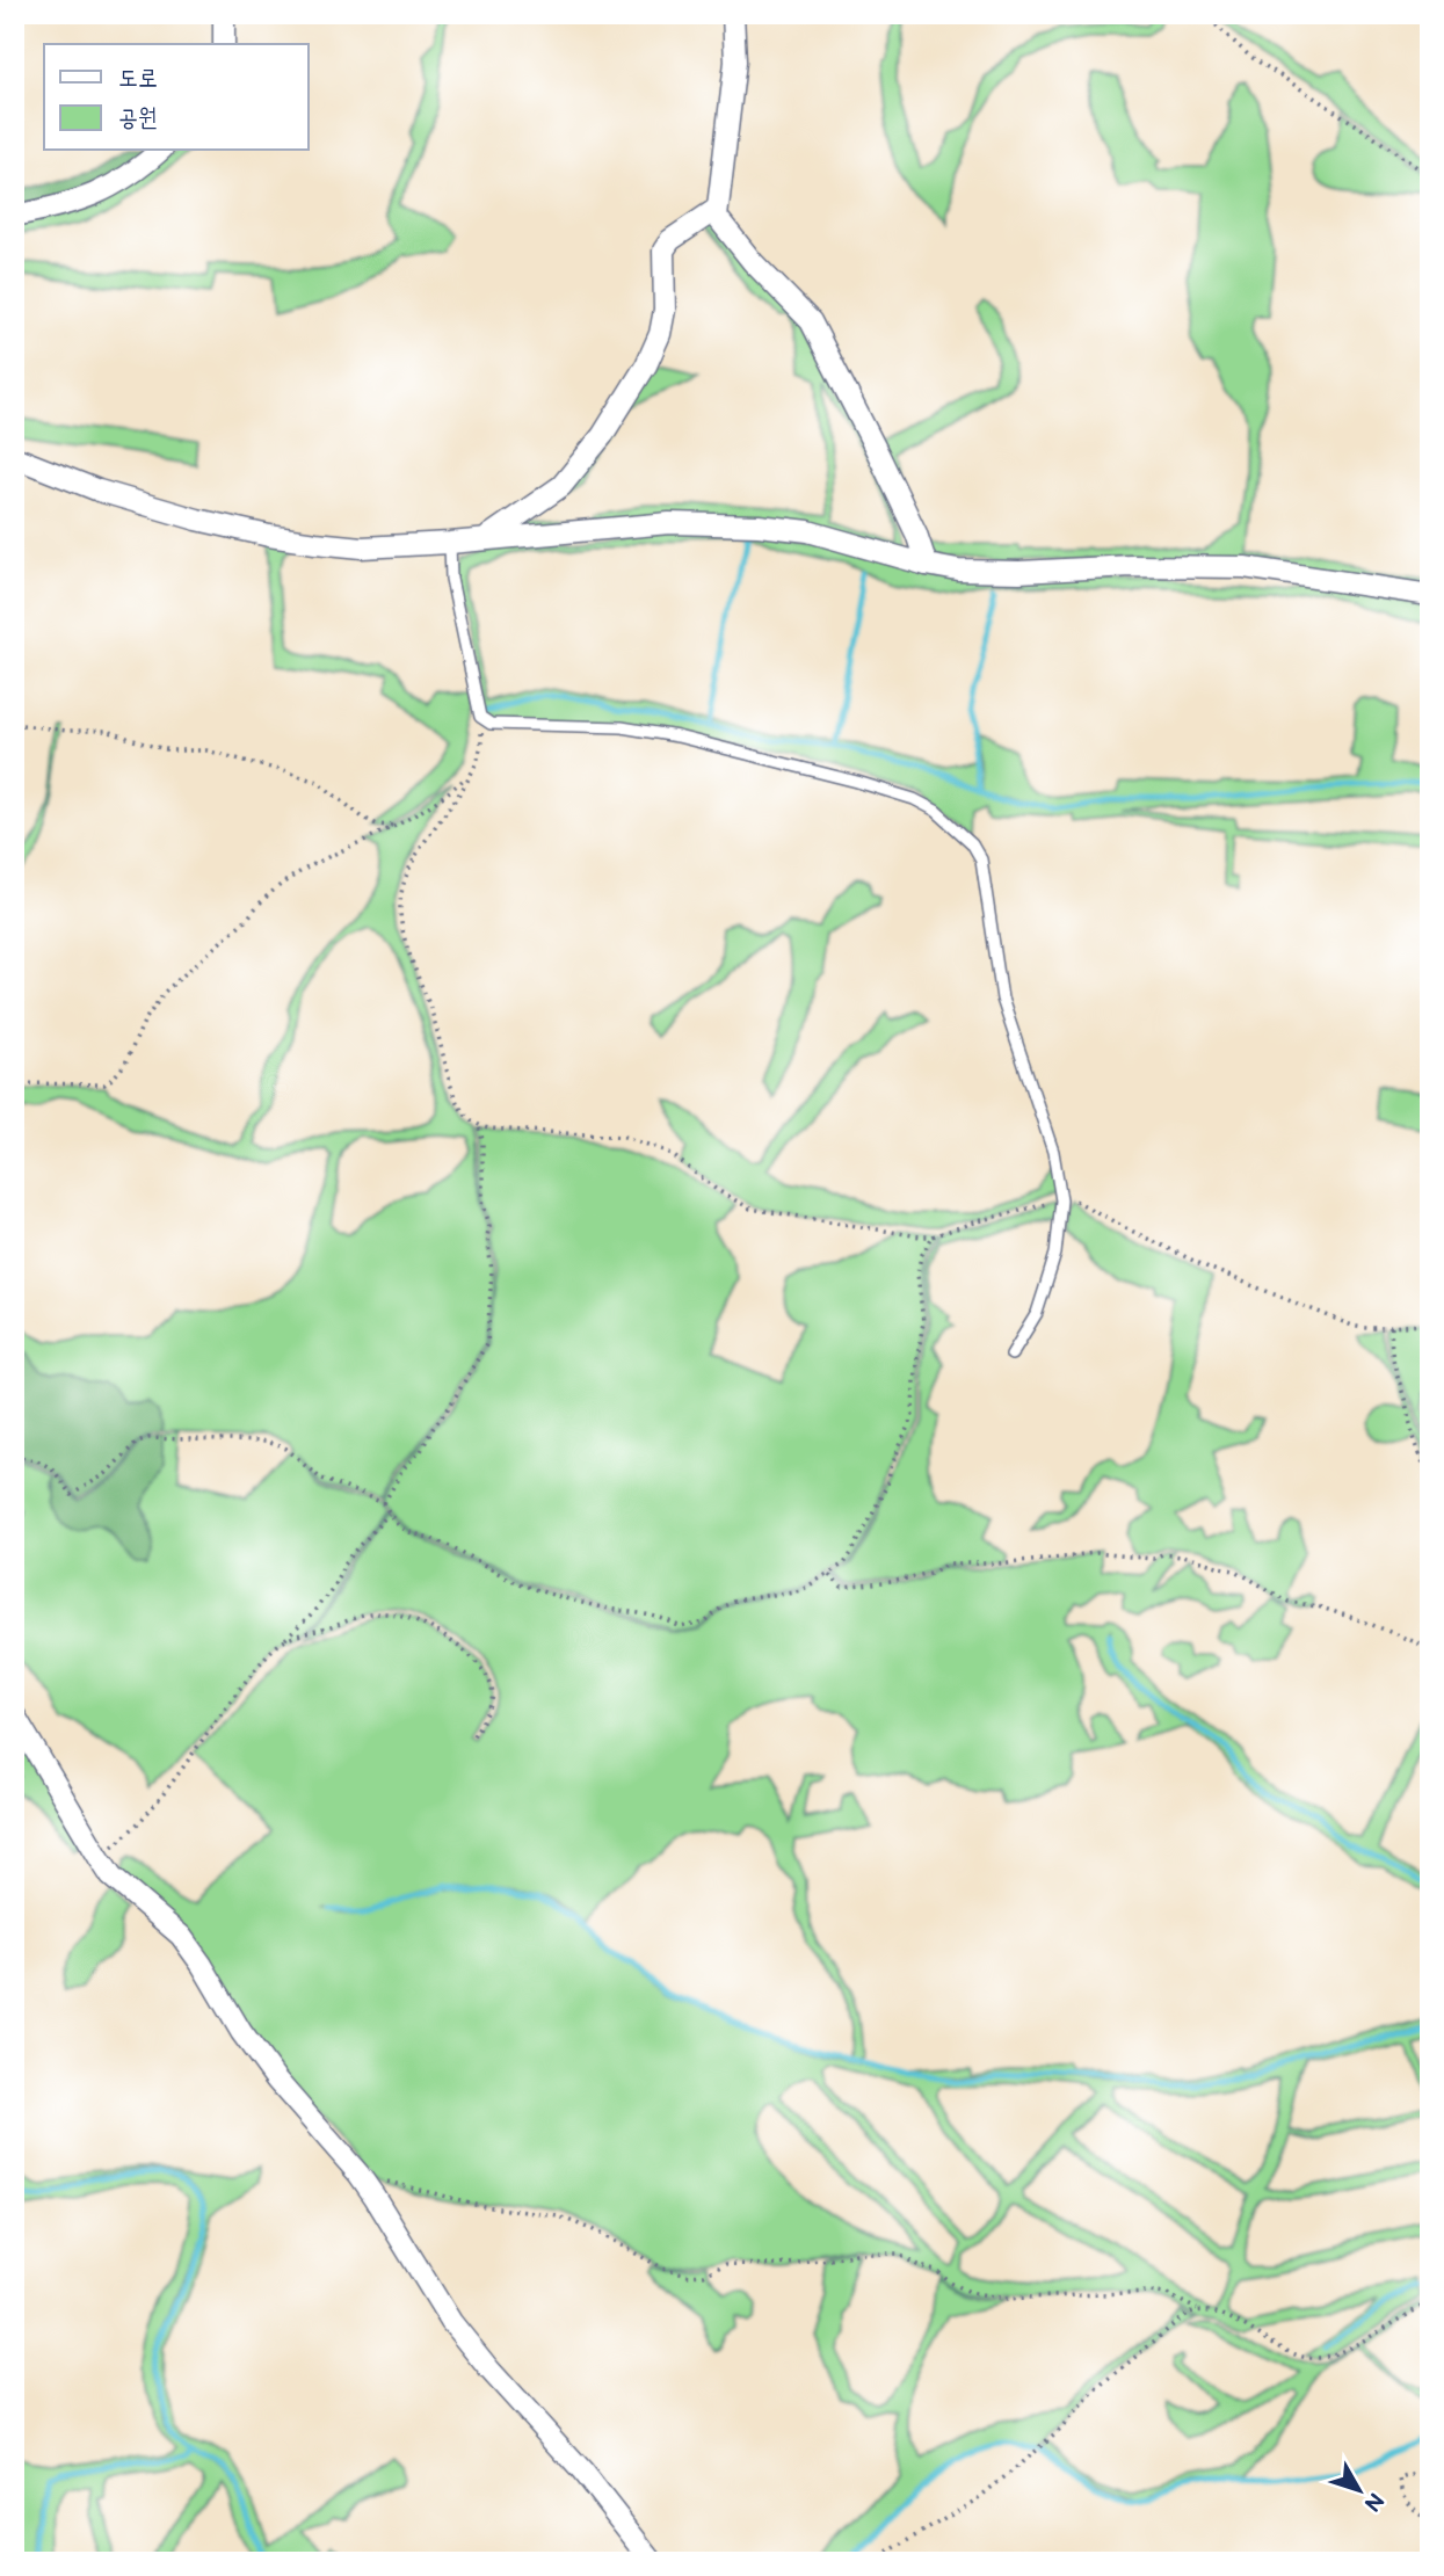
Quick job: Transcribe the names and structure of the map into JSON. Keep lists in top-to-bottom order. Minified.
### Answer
{"legend":["도로","공원"],"north":"bottom right"}
